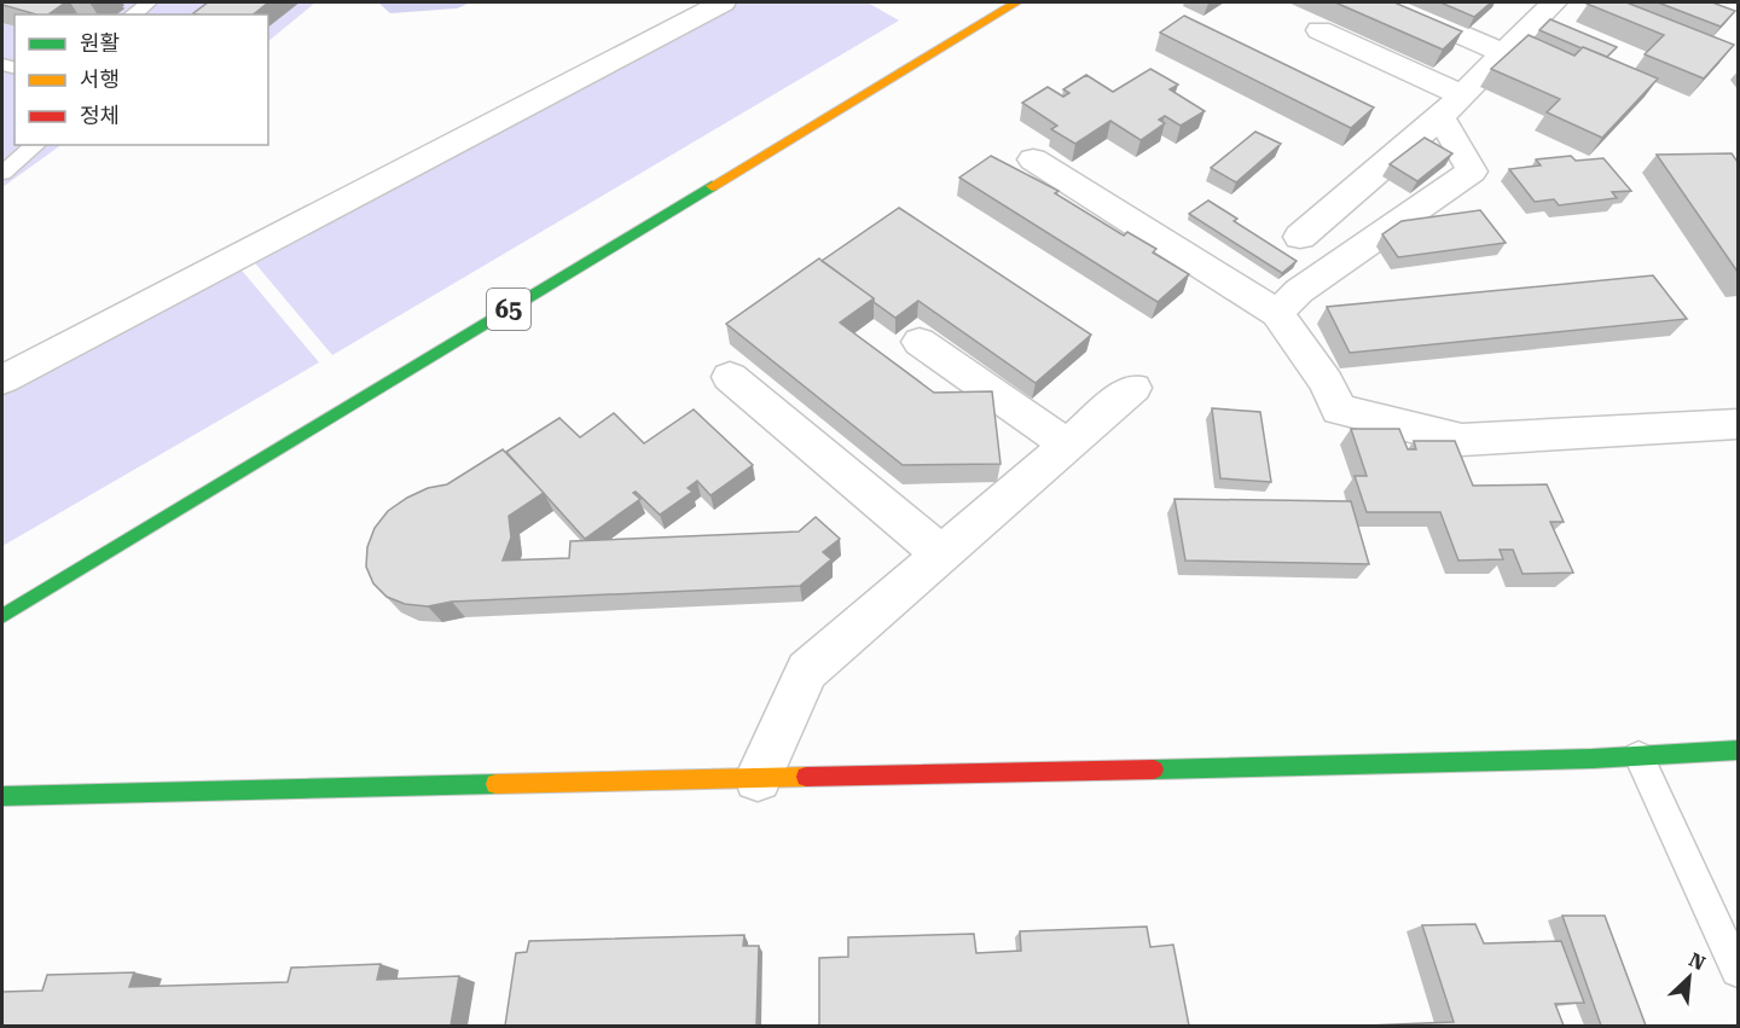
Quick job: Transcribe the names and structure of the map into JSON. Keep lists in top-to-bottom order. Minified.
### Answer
{"streets":{"street":["65"]},"legend":["원활","서행","정체"],"north":"top right"}
